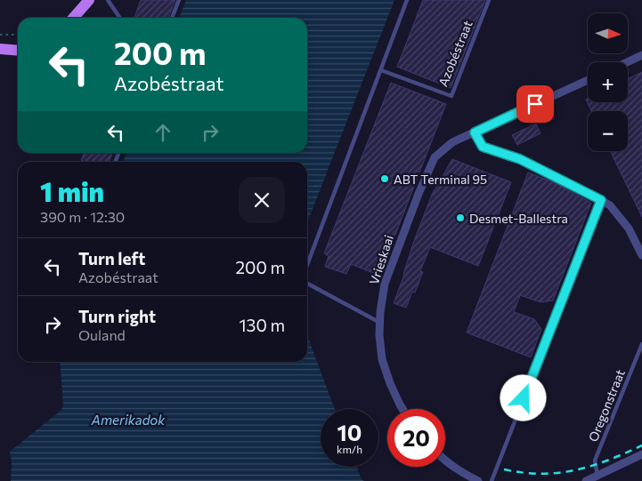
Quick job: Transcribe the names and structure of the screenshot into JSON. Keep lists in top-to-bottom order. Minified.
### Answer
{"streets":{"street":["Vrieskaai"],"lane":["Azobéstraat","Oregonstraat"]},"water":["Amerikadok"],"places":["ABT Terminal 95","Desmet-Ballestra"],"north":"right","page":{"map_buttons":["+","−"],"turn":["200 m","Azobéstraat"],"heading":["1 min","390 m · 12:30"],"list":[{"name":"Turn left","note":"Azobéstraat","value":"200 m"},{"name":"Turn right","note":"Ouland","value":"130 m"}],"speed":"10 km/h","limit":"20"}}
